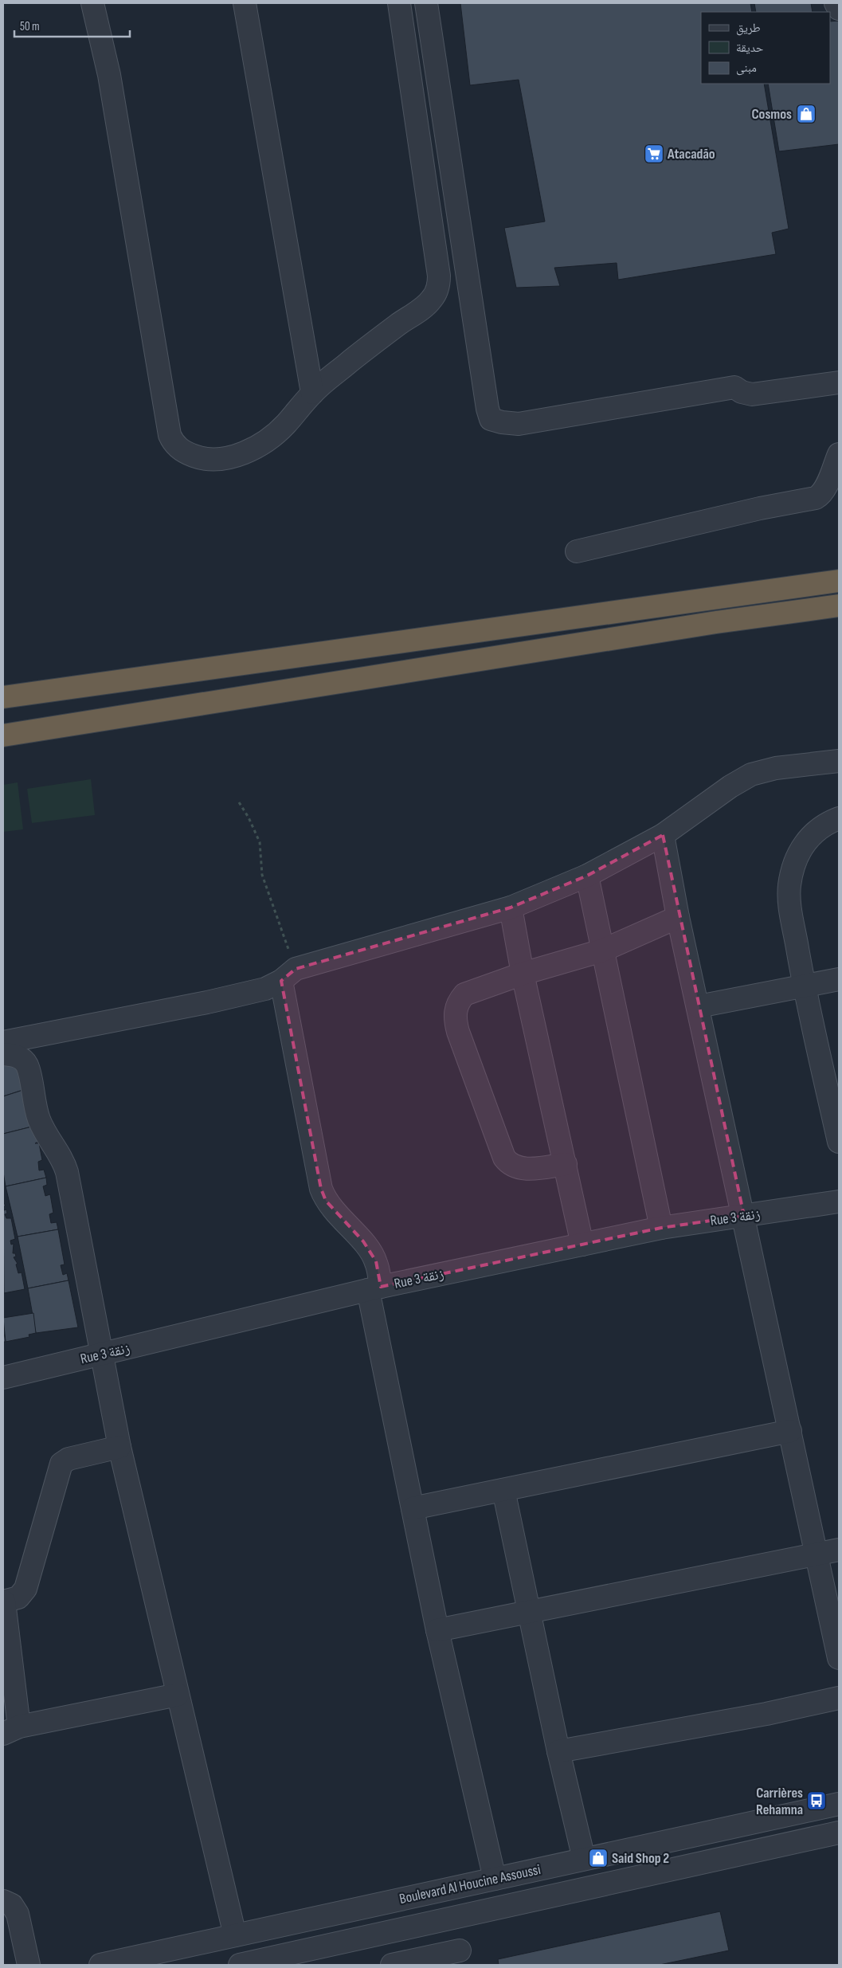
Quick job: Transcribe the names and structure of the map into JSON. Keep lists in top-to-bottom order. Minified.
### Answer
{"streets":{"street":["Rue 3 زنقة","Boulevard Al Houcine Assoussi"]},"places":{"shop":["Cosmos","Said Shop 2"],"supermarket":["Atacadão"],"bus stop":["Carrières Rehamna"]},"legend":["طريق","حديقة","مبنى"],"scale_bar":"50 m"}
